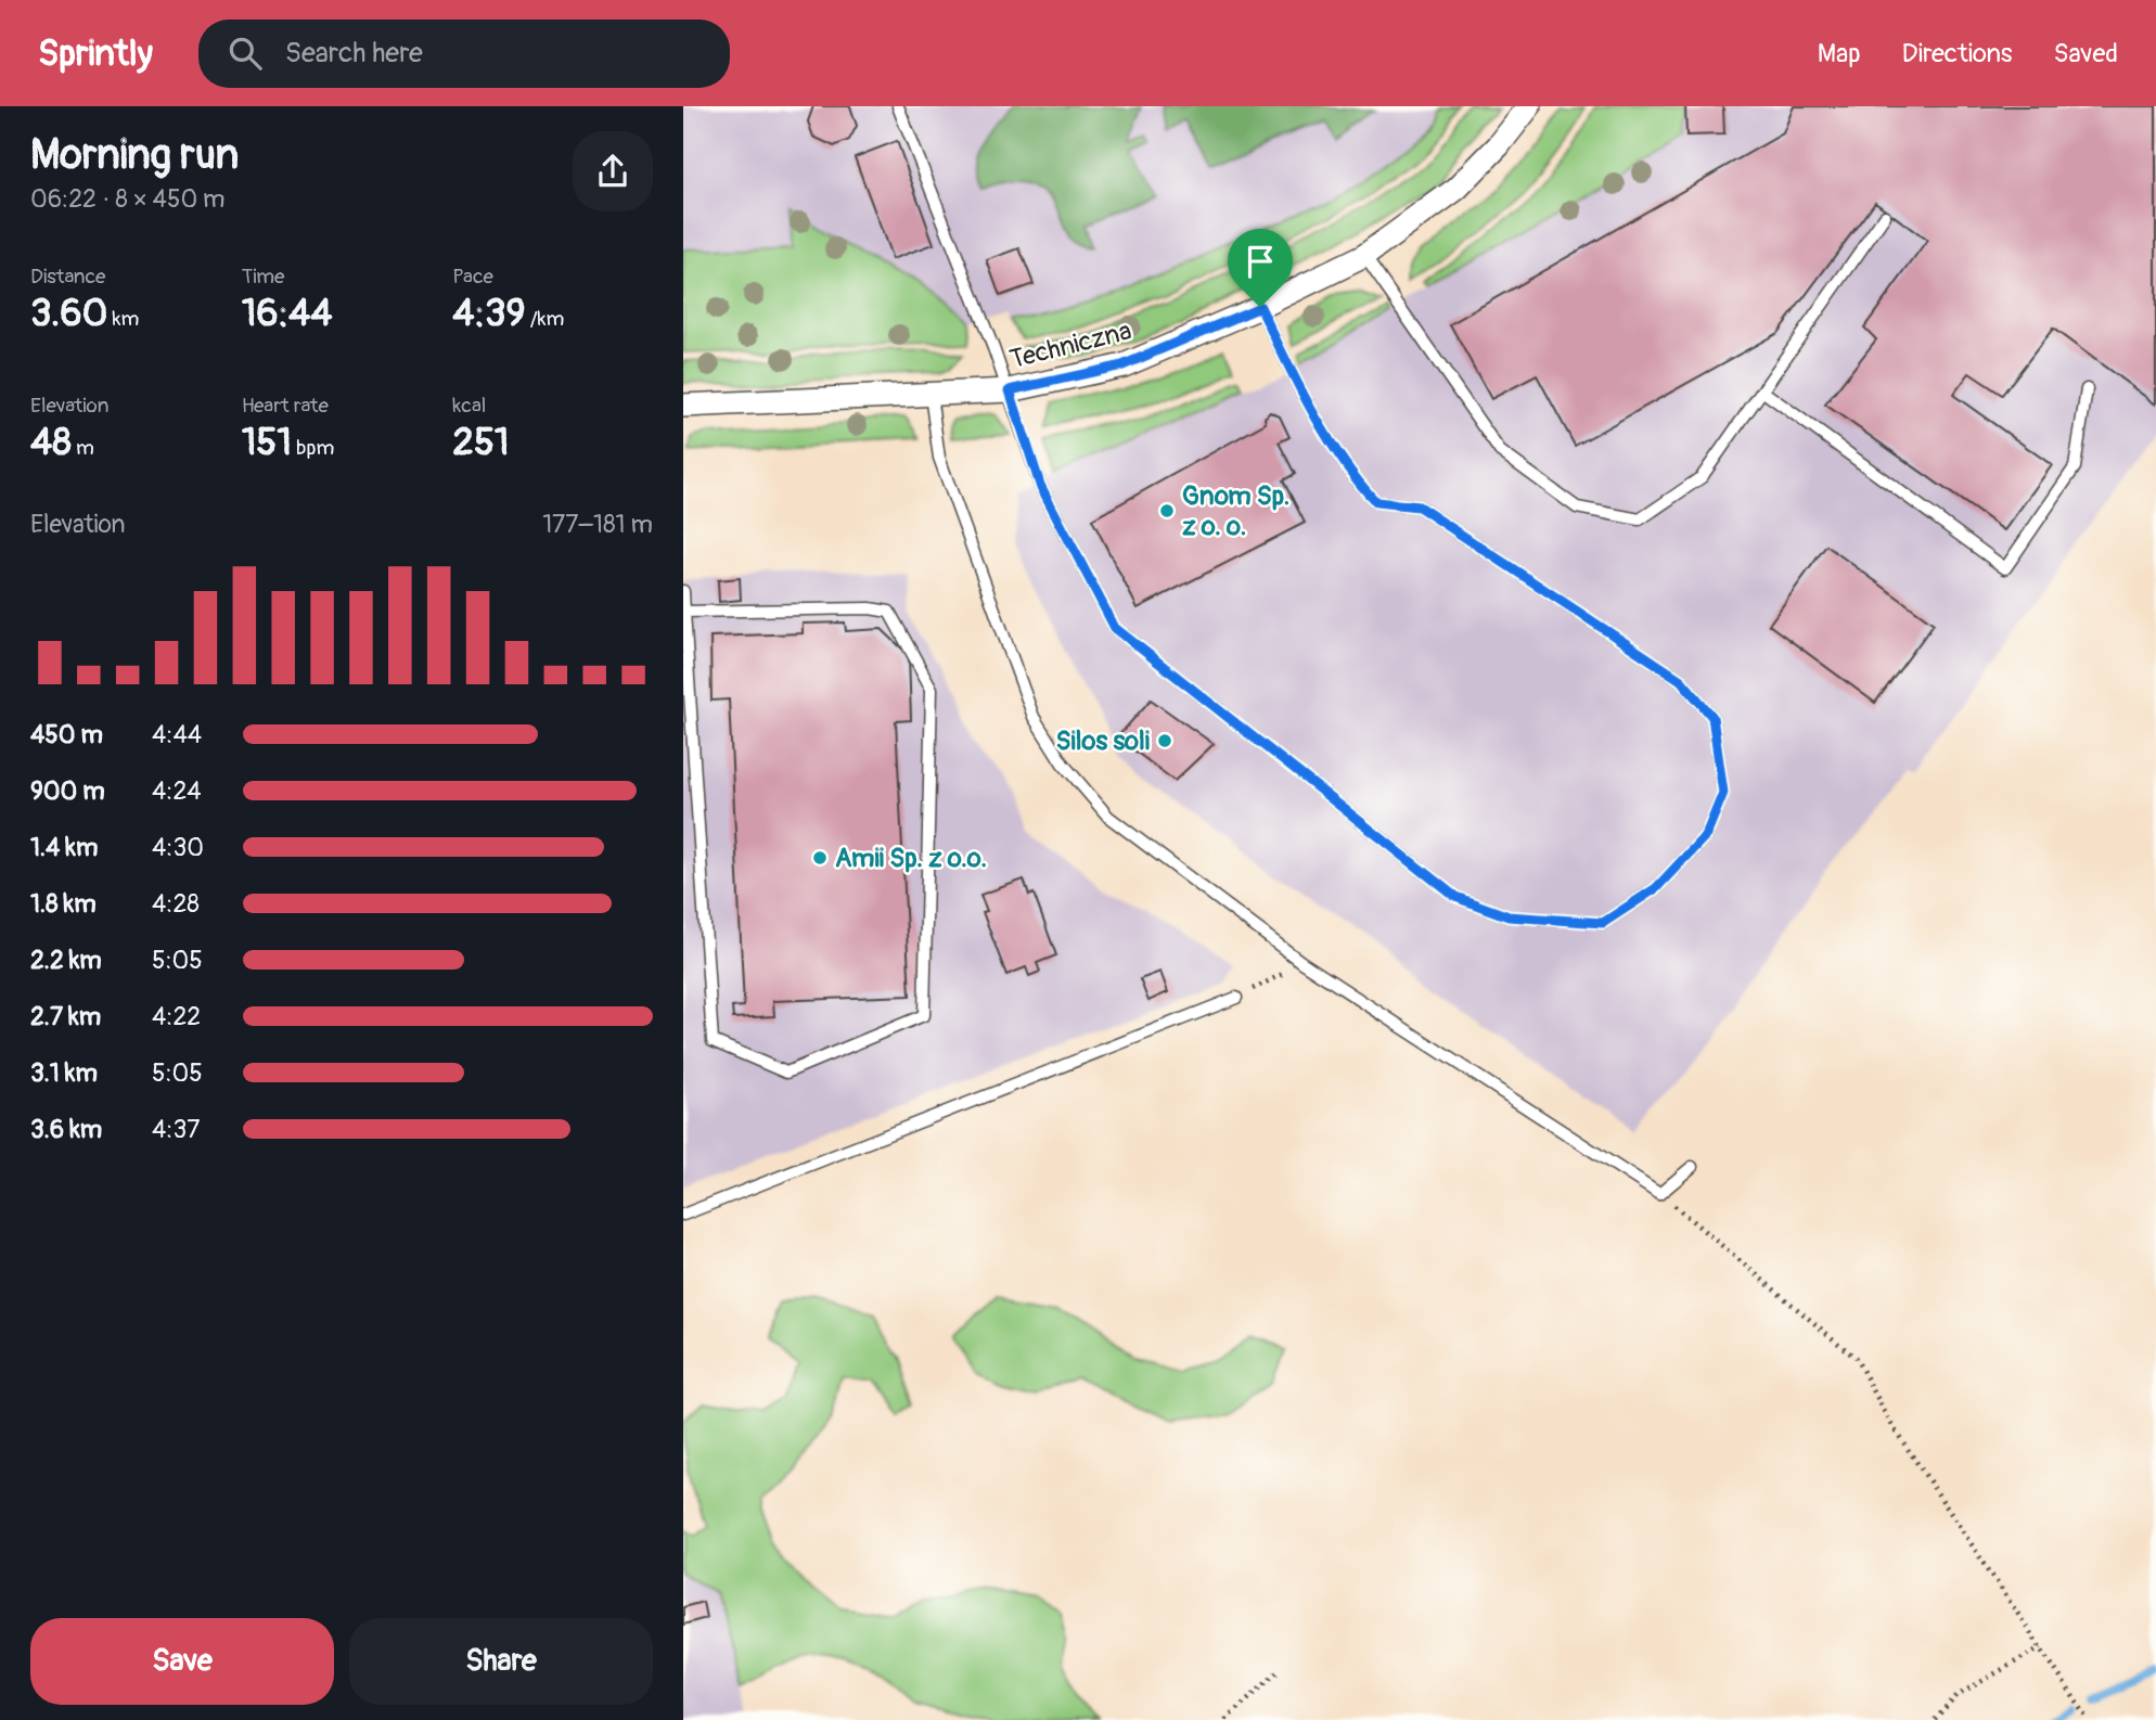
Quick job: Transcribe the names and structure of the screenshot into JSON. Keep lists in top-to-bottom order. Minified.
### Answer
{"streets":{"street":["Techniczna"]},"places":["Gnom Sp. z o. o.","Silos soli","Amii Sp. z o.o."],"page":{"header":"Sprintly","search":"Search here","nav":["Map","Directions","Saved"],"heading":["Morning run","06:22 · 8 × 450 m"],"stats":[["Distance","3.60 km"],["Time","16:44"],["Pace","4:39 /km"],["Elevation","48 m"],["Heart rate","151 bpm"],["kcal","251"]],"chart":["Elevation","177–181 m"],"list":[{"name":"450 m","note":"4:44"},{"name":"900 m","note":"4:24"},{"name":"1.4 km","note":"4:30"},{"name":"1.8 km","note":"4:28"},{"name":"2.2 km","note":"5:05"},{"name":"2.7 km","note":"4:22"},{"name":"3.1 km","note":"5:05"},{"name":"3.6 km","note":"4:37"}],"buttons":["Save","Share"]}}
